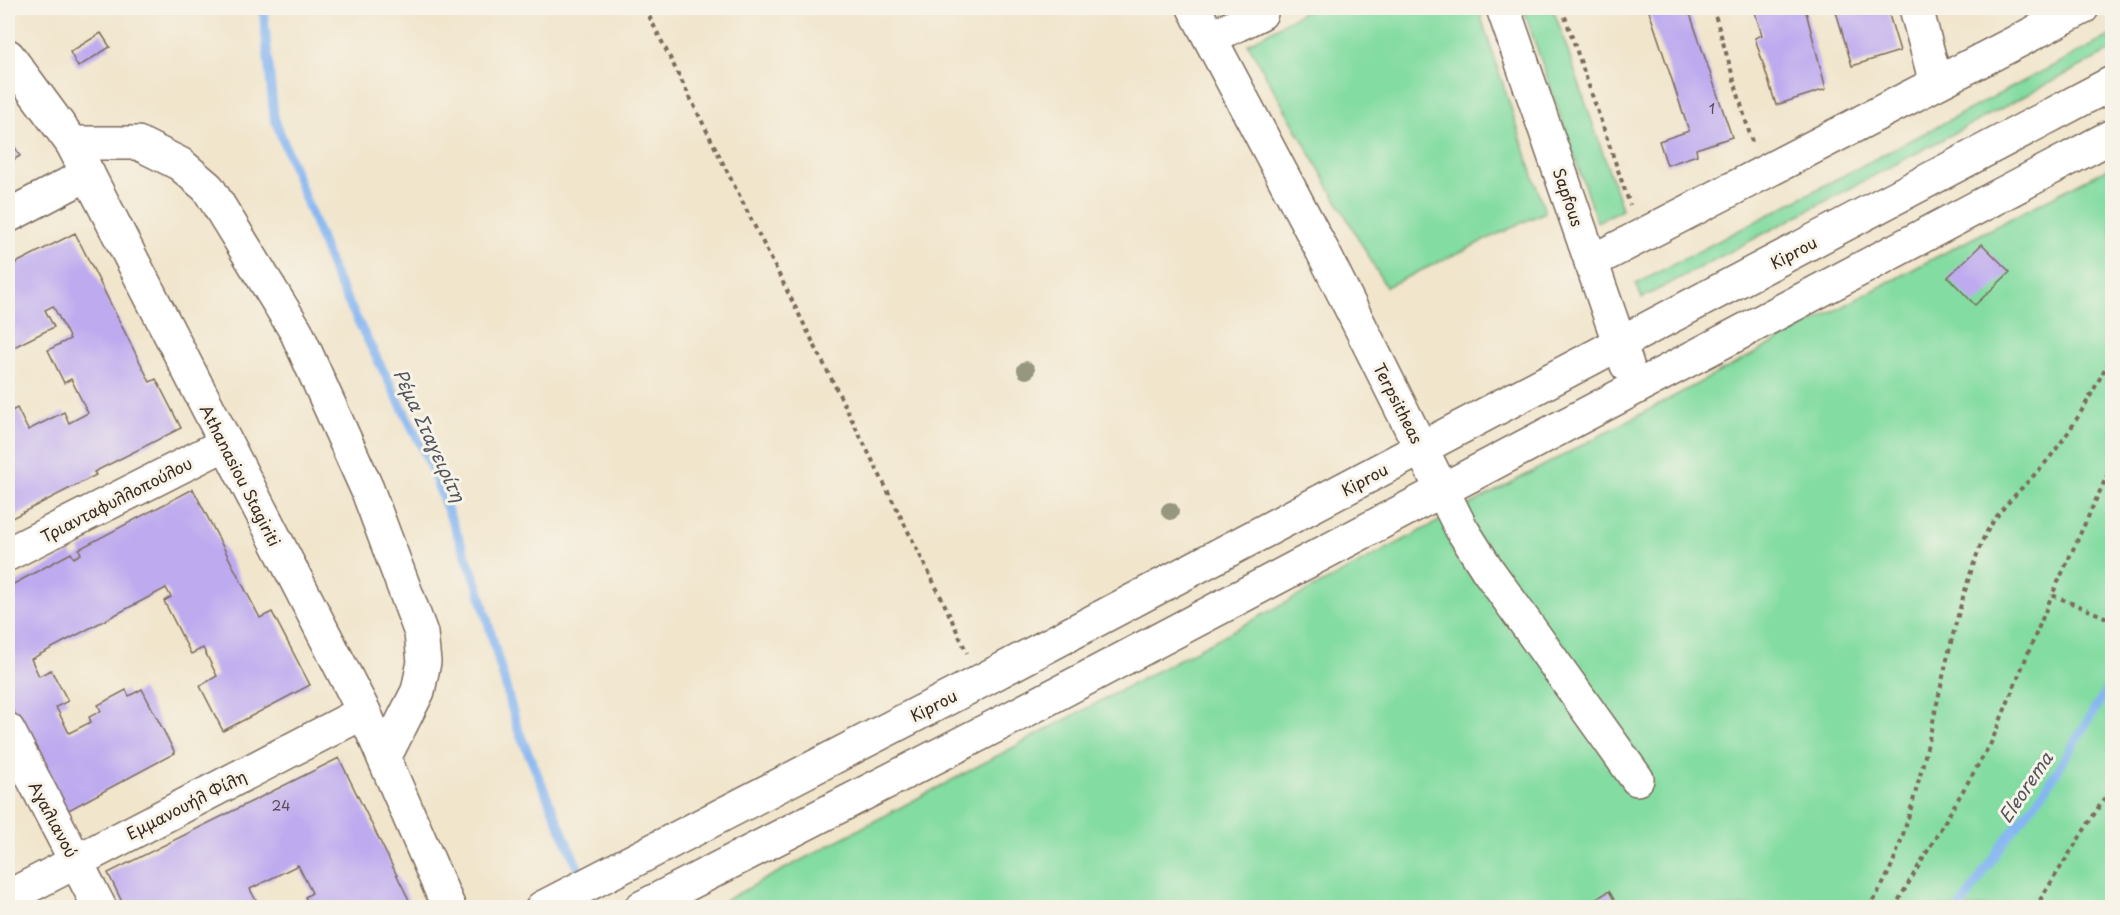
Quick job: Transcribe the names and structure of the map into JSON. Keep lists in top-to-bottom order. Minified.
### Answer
{"streets":{"street":["Sapfous","Kiprou","Terpsitheas","Athanasiou Stagiriti","Τριανταφυλλοπούλου","Εμμανουήλ Φίλη","Αγαλιανού"]},"crossings":[["Sapfous","Kiprou"],["Kiprou","Terpsitheas"],["Athanasiou Stagiriti","Τριανταφυλλοπούλου"],["Athanasiou Stagiriti","Εμμανουήλ Φίλη"],["Εμμανουήλ Φίλη","Αγαλιανού"]],"water":["Ρέμα Σταγειρίτη","Eleorema"],"house_numbers":["1","24"]}
